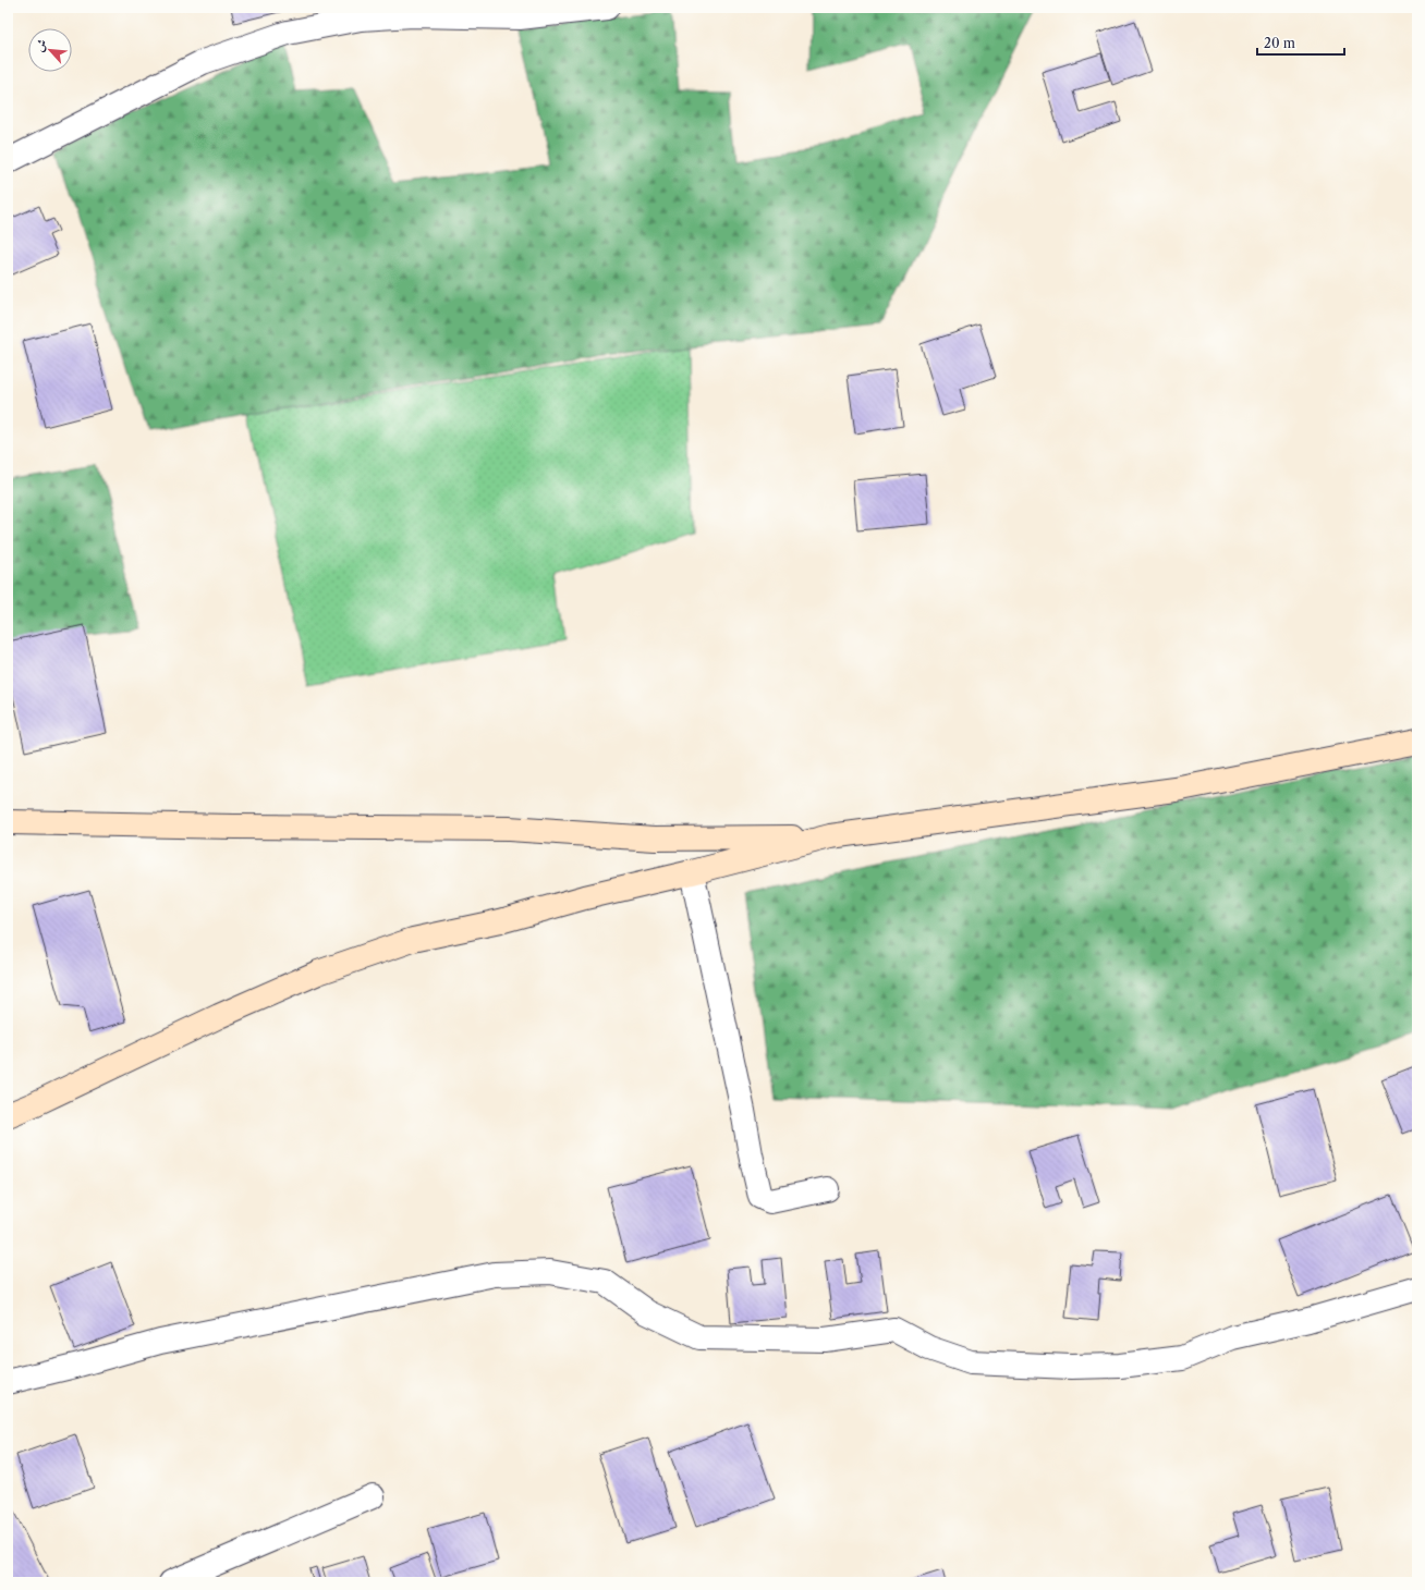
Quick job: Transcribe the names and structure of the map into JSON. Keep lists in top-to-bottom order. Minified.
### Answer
{"scale_bar":"20 m","north":"top left"}
